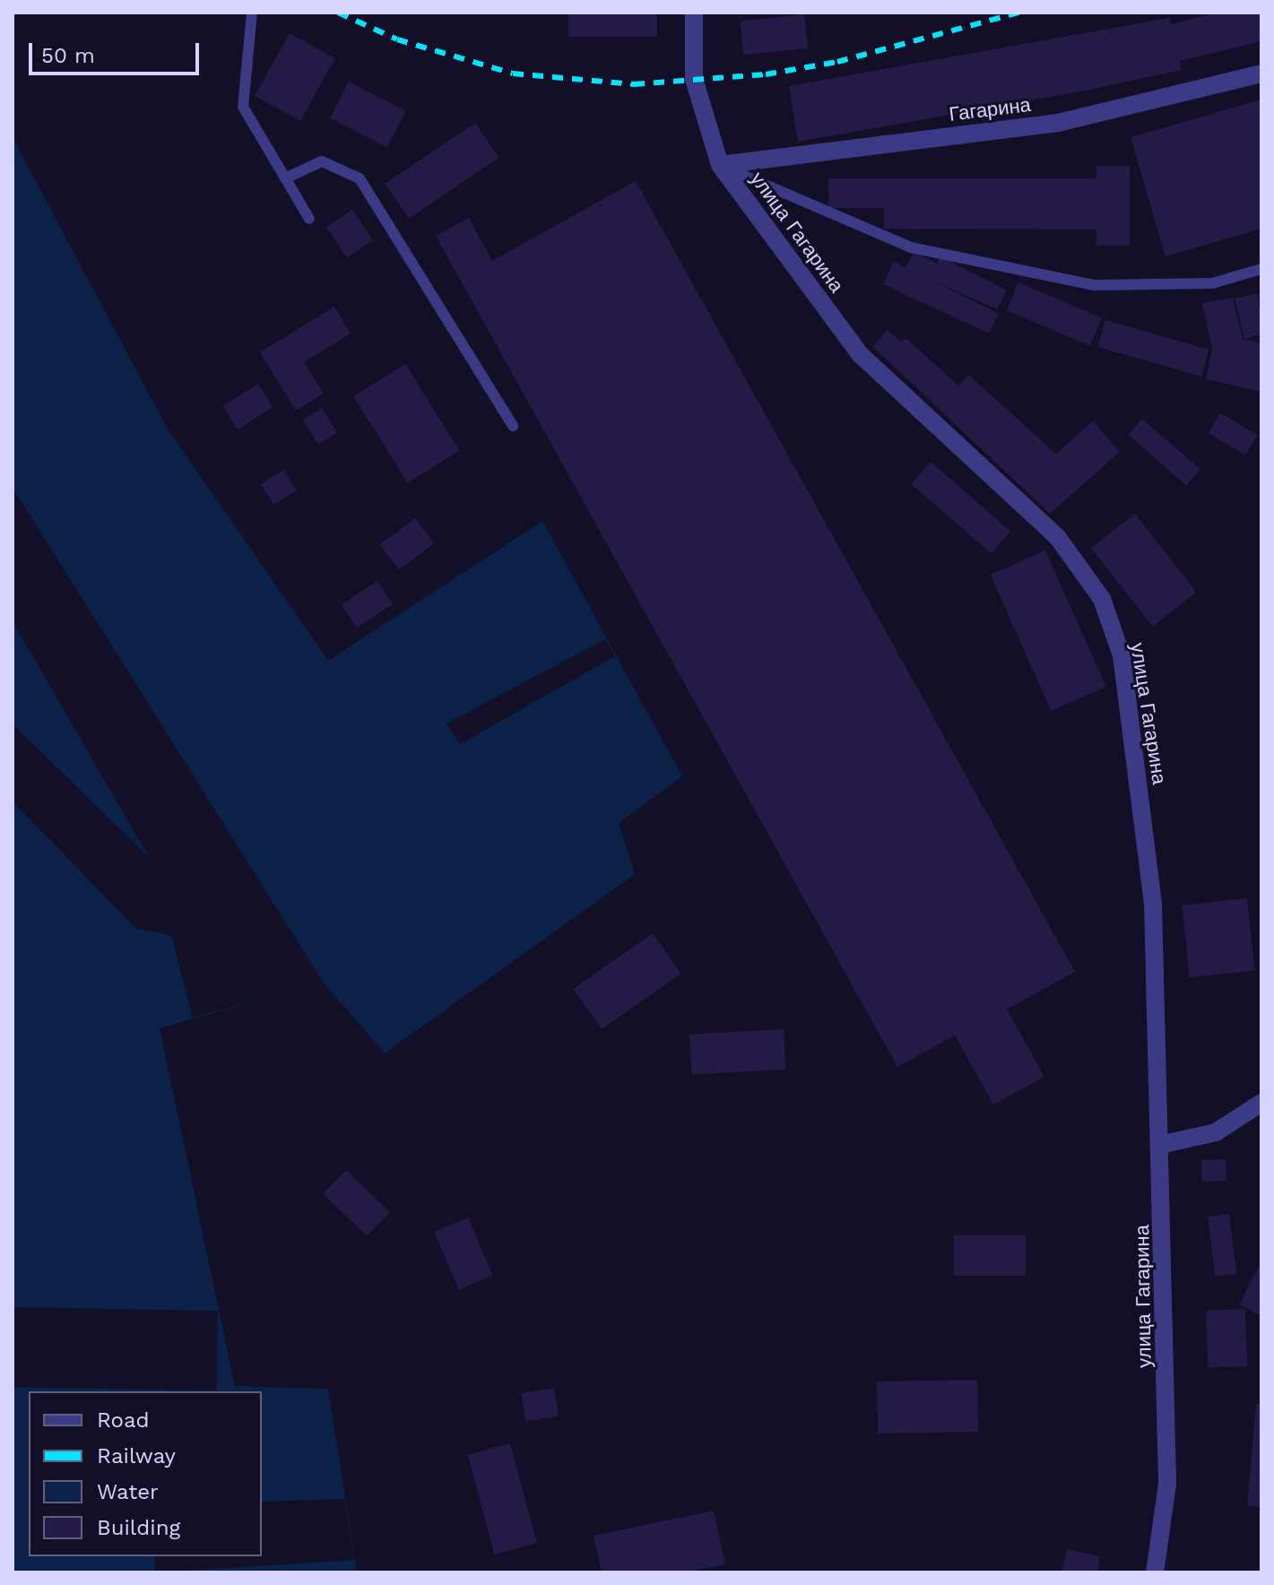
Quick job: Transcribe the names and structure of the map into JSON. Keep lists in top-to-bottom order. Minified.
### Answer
{"streets":{"street":["Гагарина","улица Гагарина"]},"crossings":[["Гагарина","улица Гагарина"]],"legend":["Road","Railway","Water","Building"],"scale_bar":"50 m"}
